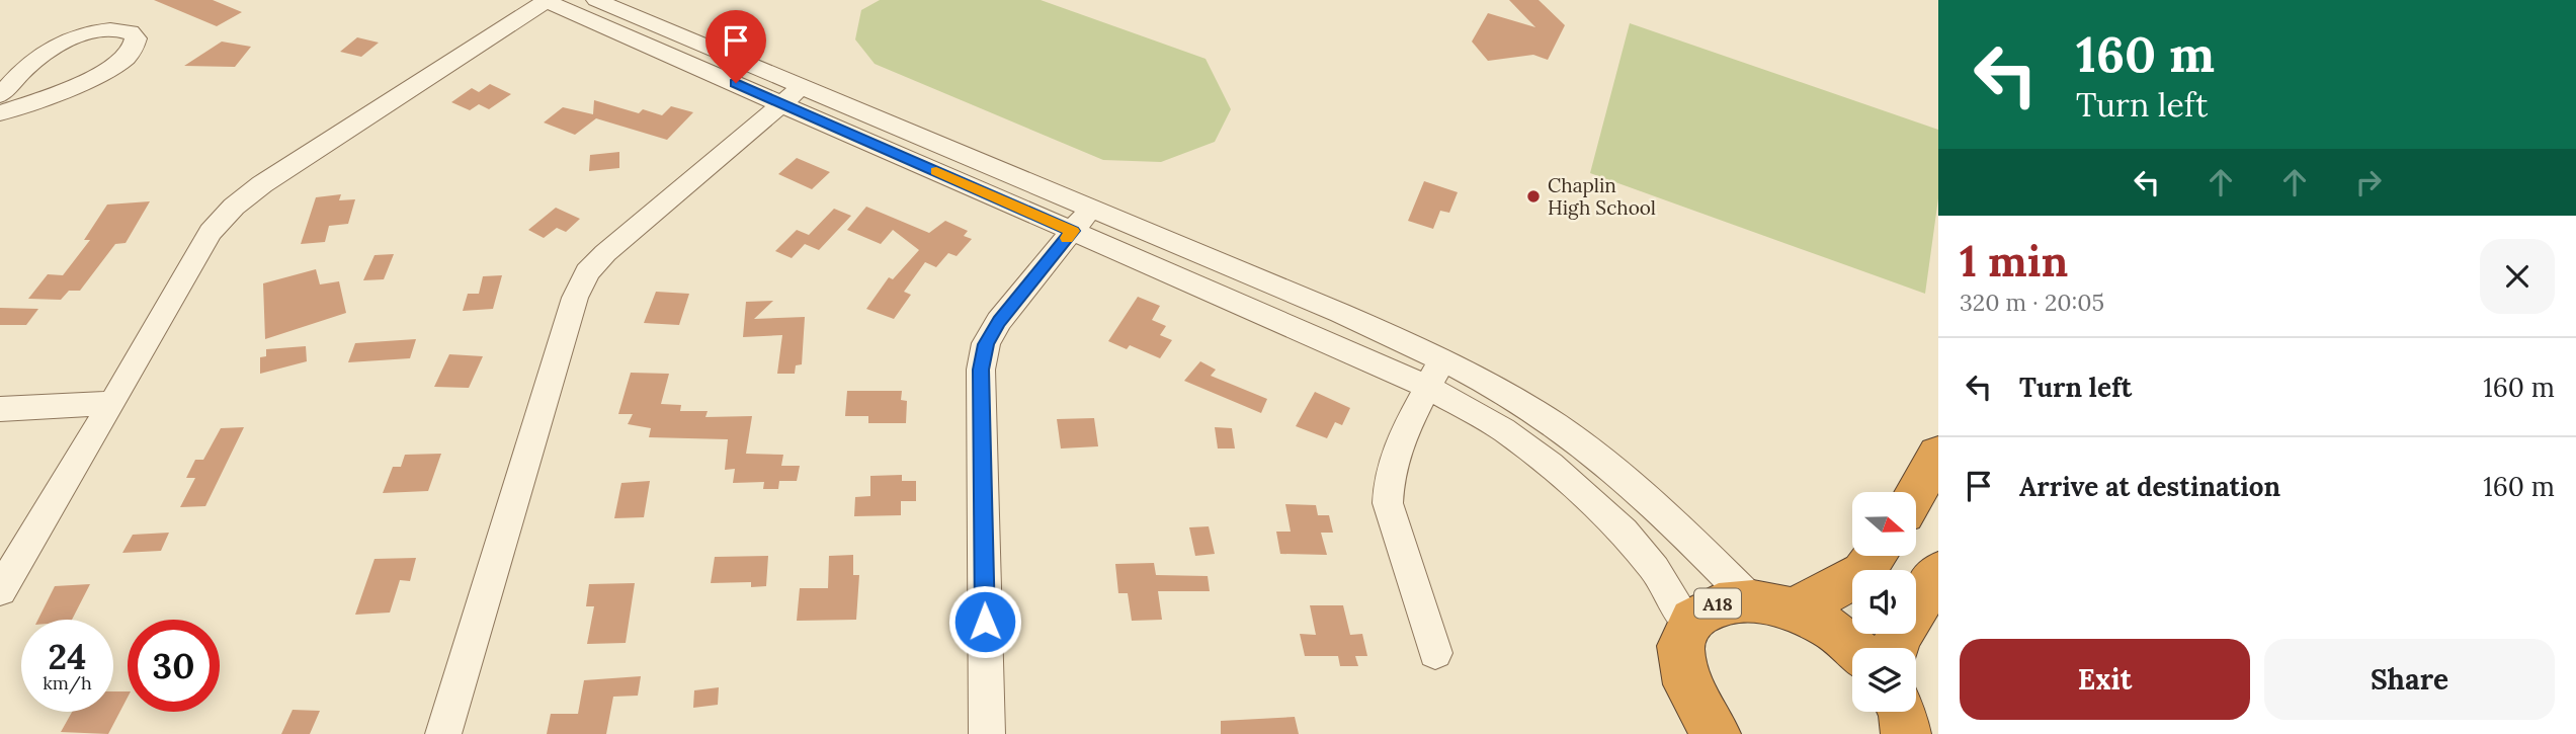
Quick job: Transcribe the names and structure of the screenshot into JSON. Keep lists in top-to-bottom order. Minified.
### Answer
{"streets":{"highway":["A18"]},"places":["Chaplin High School"],"north":"right","page":{"turn":["160 m","Turn left"],"heading":["1 min","320 m · 20:05"],"list":[{"name":"Turn left","value":"160 m"},{"name":"Arrive at destination","value":"160 m"}],"speed":"24 km/h","limit":"30","buttons":["Exit","Share"]}}
